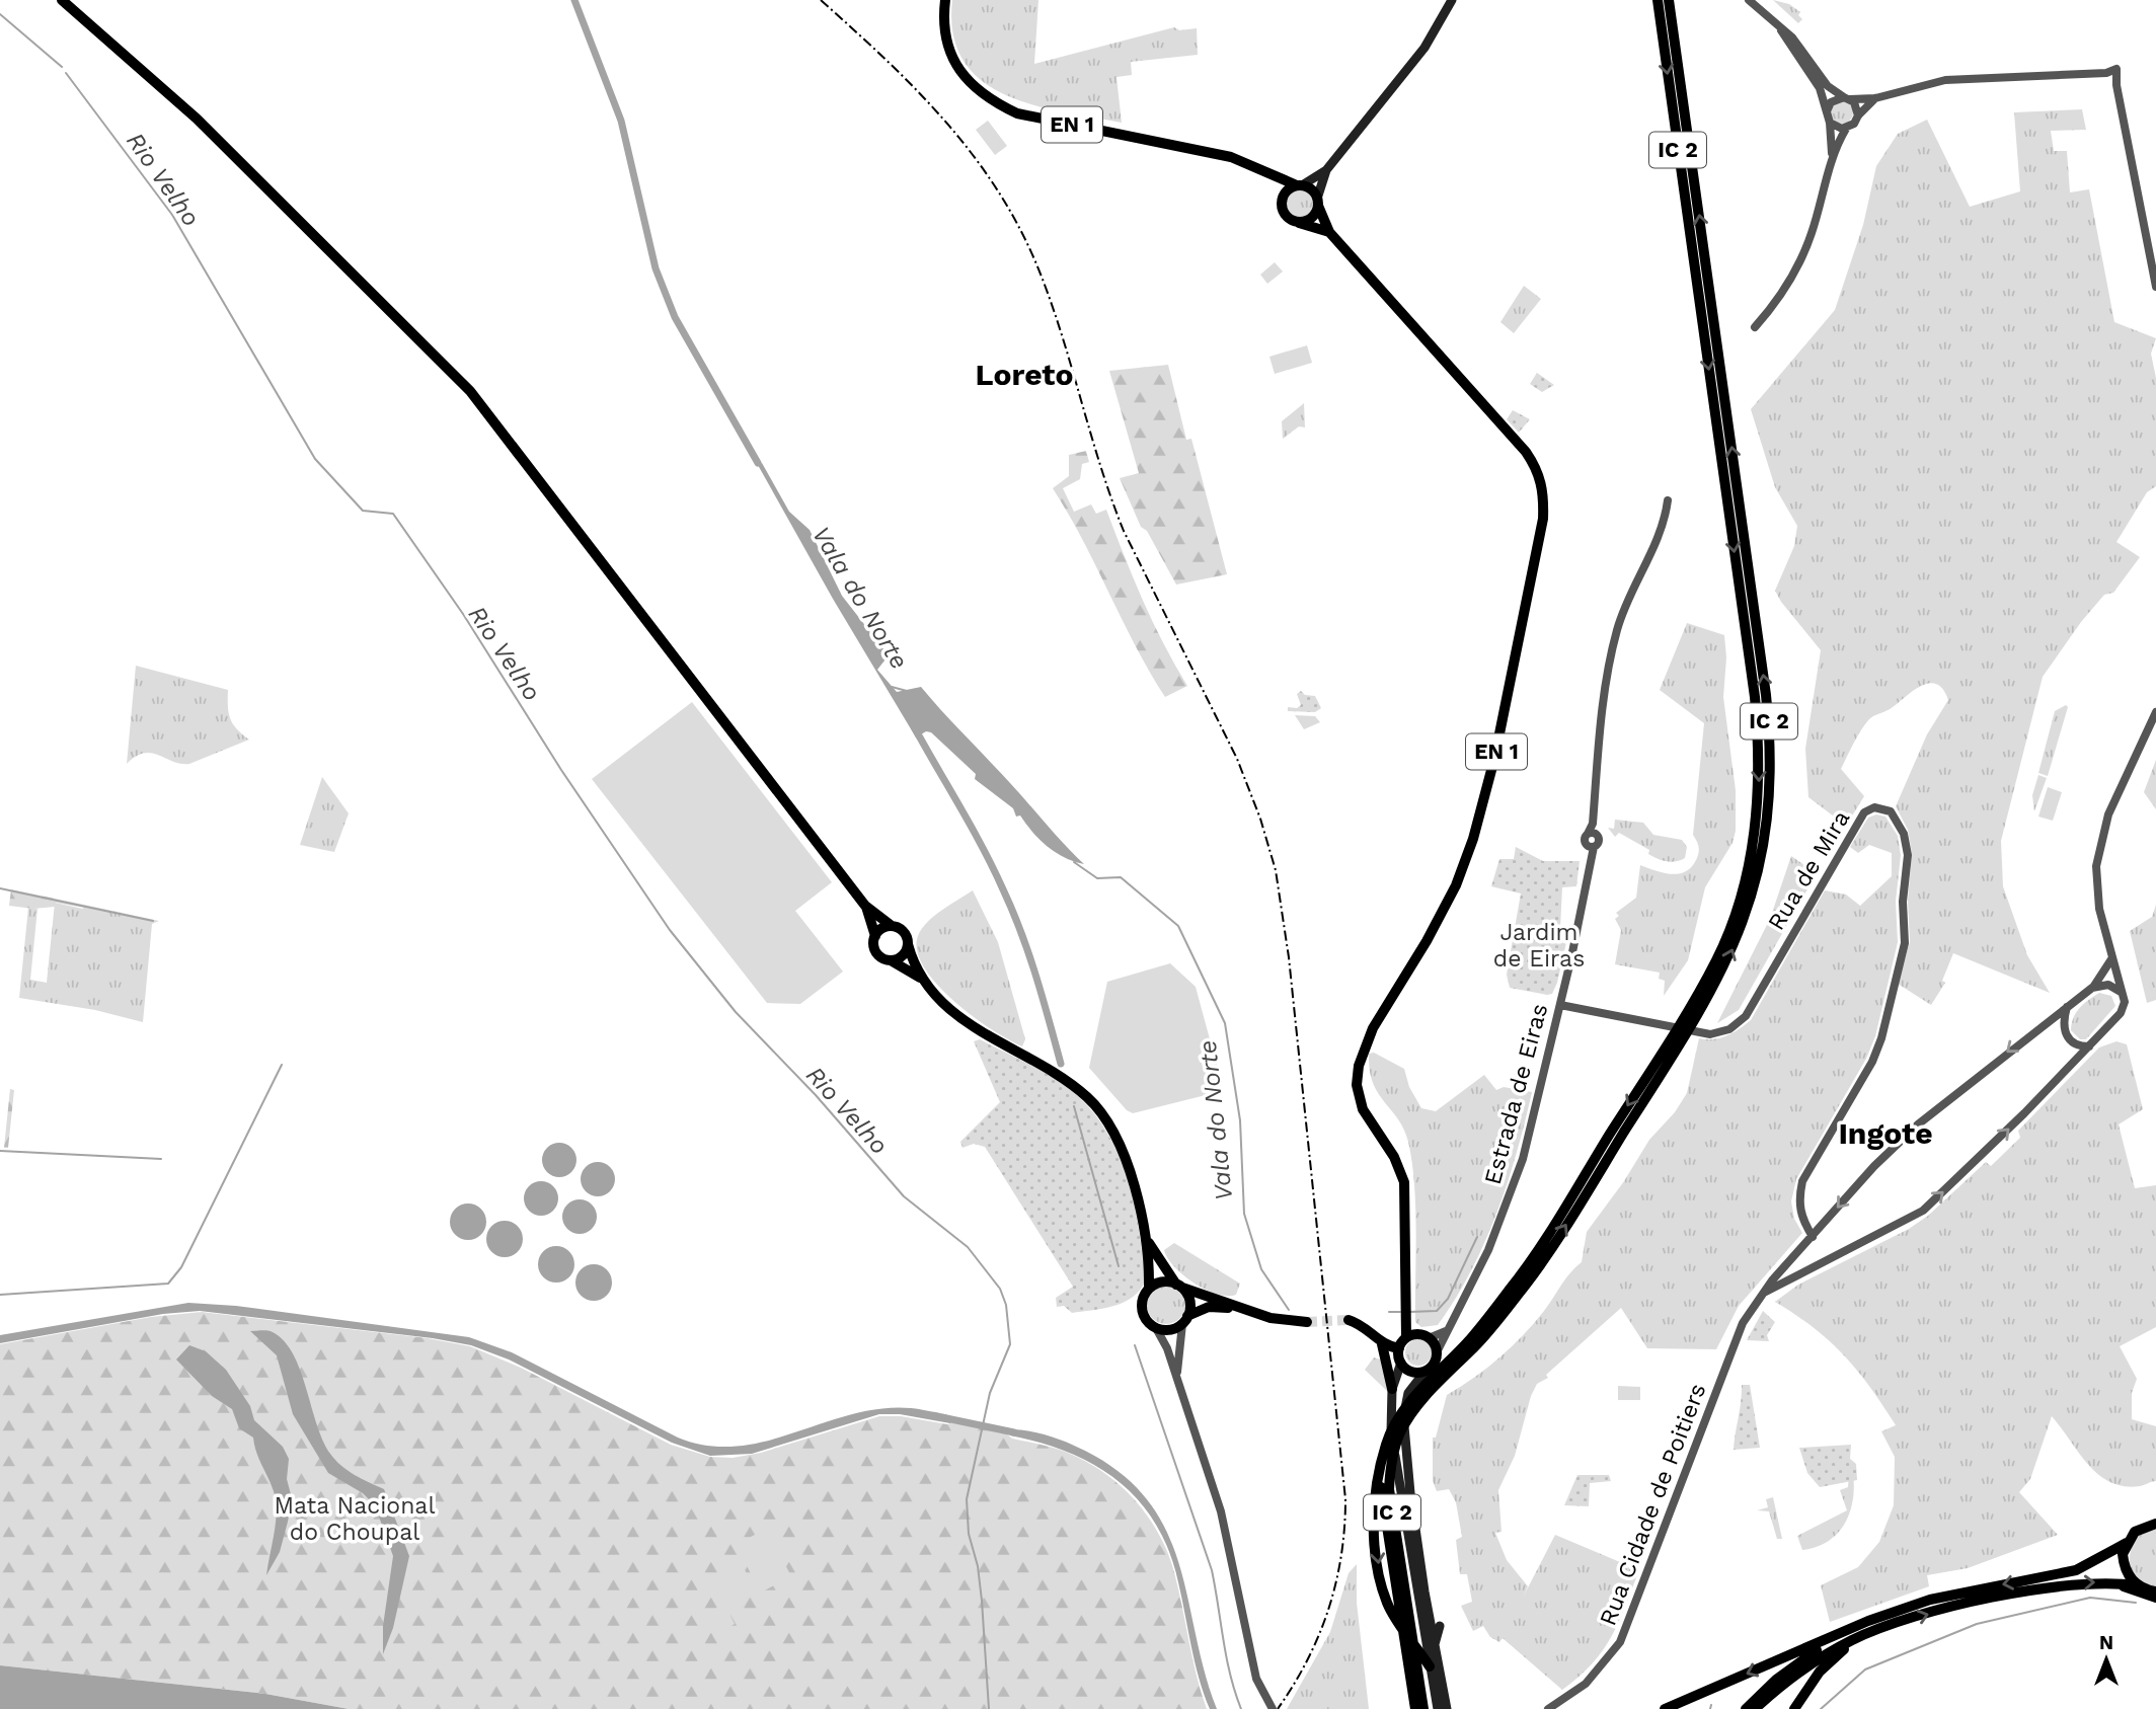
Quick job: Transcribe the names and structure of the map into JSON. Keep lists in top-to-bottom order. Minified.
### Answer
{"streets":{"highway":["IC 2"],"main road":["EN 1"],"street":["Rua de Mira","Estrada de Eiras","Rua Cidade de Poitiers"]},"crossings":[["EN 1","Estrada de Eiras"],["Rua de Mira","Estrada de Eiras"],["Rua de Mira","Rua Cidade de Poitiers"]],"districts":["Loreto","Ingote"],"water":["Rio Velho","Vala do Norte"],"parks":["Jardim de Eiras","Mata Nacional do Choupal"],"north":"top"}
